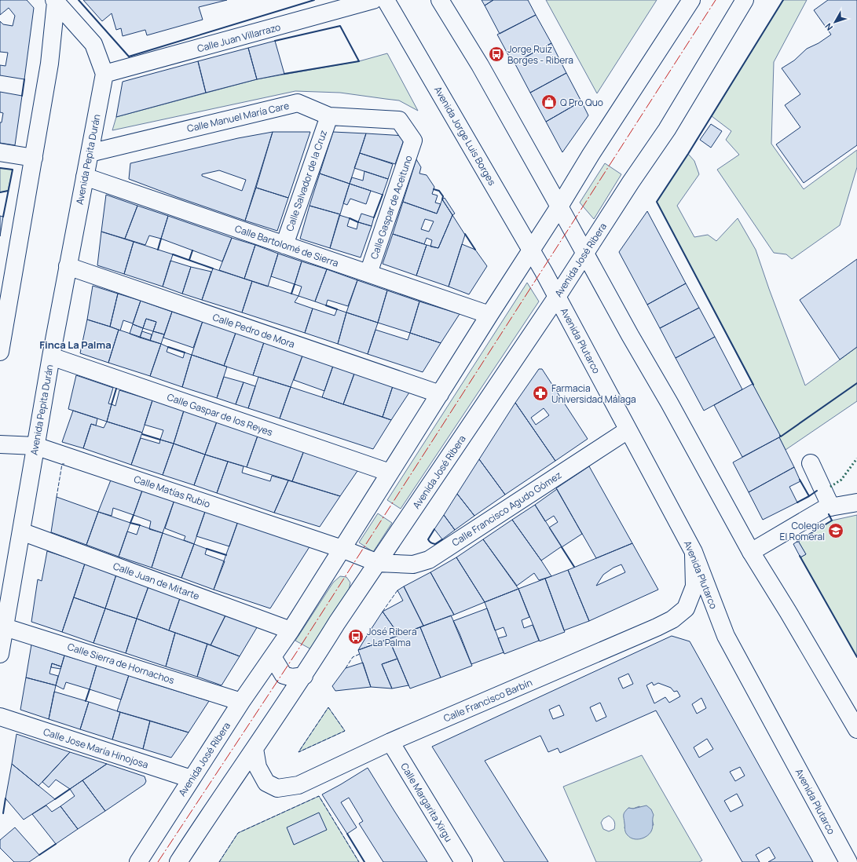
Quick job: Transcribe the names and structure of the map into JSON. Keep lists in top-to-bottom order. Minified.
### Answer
{"streets":{"street":["Calle Juan Villarrazo","Calle Manuel María Care","Avenida Jorge Luis Borges","Avenida Pepita Durán","Calle Salvador de la Cruz","Calle Gaspar de Aceituno","Calle Bartolomé de Sierra","Avenida José Ribera","Calle Pedro de Mora","Avenida Plutarco","Calle Gaspar de los Reyes","Calle Matías Rubio","Calle Francisco Agudo Gómez","Calle Juan de Mitarte","Calle Sierra de Hornachos","Calle Francisco Barbín","Calle Jose María Hinojosa","Calle Margarita Xirgu"]},"crossings":[["Calle Juan Villarrazo","Avenida Pepita Durán"],["Calle Manuel María Care","Avenida Pepita Durán"],["Calle Manuel María Care","Calle Salvador de la Cruz"],["Calle Manuel María Care","Calle Gaspar de Aceituno"],["Avenida Jorge Luis Borges","Avenida José Ribera"],["Avenida Jorge Luis Borges","Avenida Plutarco"],["Avenida Pepita Durán","Calle Bartolomé de Sierra"],["Avenida Pepita Durán","Calle Pedro de Mora"],["Avenida Pepita Durán","Calle Gaspar de los Reyes"],["Avenida Pepita Durán","Calle Matías Rubio"],["Avenida Pepita Durán","Calle Juan de Mitarte"],["Avenida Pepita Durán","Calle Sierra de Hornachos"],["Calle Salvador de la Cruz","Calle Bartolomé de Sierra"],["Calle Gaspar de Aceituno","Calle Bartolomé de Sierra"],["Calle Bartolomé de Sierra","Avenida José Ribera"],["Avenida José Ribera","Calle Pedro de Mora"],["Avenida José Ribera","Avenida Plutarco"],["Avenida José Ribera","Calle Gaspar de los Reyes"],["Avenida José Ribera","Calle Matías Rubio"],["Avenida José Ribera","Calle Francisco Agudo Gómez"],["Avenida José Ribera","Calle Juan de Mitarte"],["Avenida José Ribera","Calle Sierra de Hornachos"],["Avenida José Ribera","Calle Francisco Barbín"],["Avenida José Ribera","Calle Jose María Hinojosa"],["Avenida Plutarco","Calle Francisco Agudo Gómez"],["Avenida Plutarco","Calle Francisco Barbín"],["Calle Francisco Barbín","Calle Margarita Xirgu"]],"districts":["Finca La Palma"],"places":{"bus stop":["Jorge Ruiz Borges - Ribera","José Ribera - La Palma"],"shop":["Q Pro Quo"],"pharmacy":["Farmacia Universidad Málaga"],"school or university":["Colegio El Romeral"]},"north":"bottom left"}
